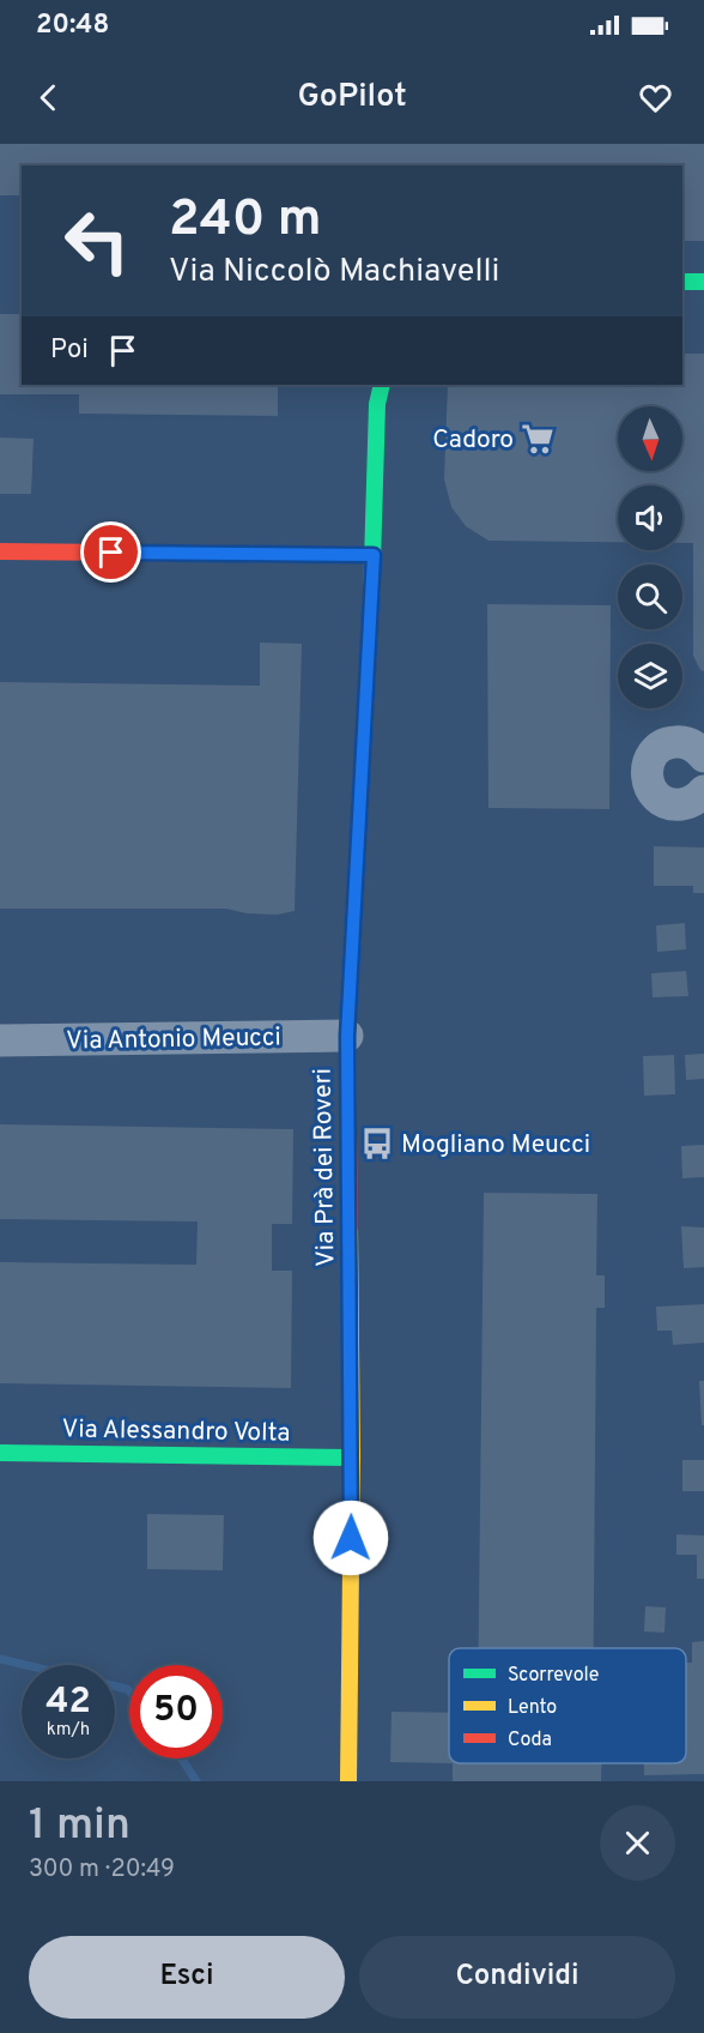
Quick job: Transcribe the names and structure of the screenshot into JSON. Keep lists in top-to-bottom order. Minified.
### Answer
{"streets":{"main road":["Via Prà dei Roveri","Via Alessandro Volta"],"street":["Via Antonio Meucci"]},"crossings":[["Via Antonio Meucci","Via Prà dei Roveri"],["Via Prà dei Roveri","Via Alessandro Volta"]],"places":{"supermarket":["Cadoro"],"bus stop":["Mogliano Meucci"]},"legend":["Scorrevole","Lento","Coda"],"north":"bottom","page":{"status":"20:48","header":"GoPilot","turn":["240 m","Via Niccolò Machiavelli"],"then":"Poi","speed":"42 km/h","limit":"50","heading":["1 min","300 m · 20:49"],"buttons":["Esci","Condividi"]}}
